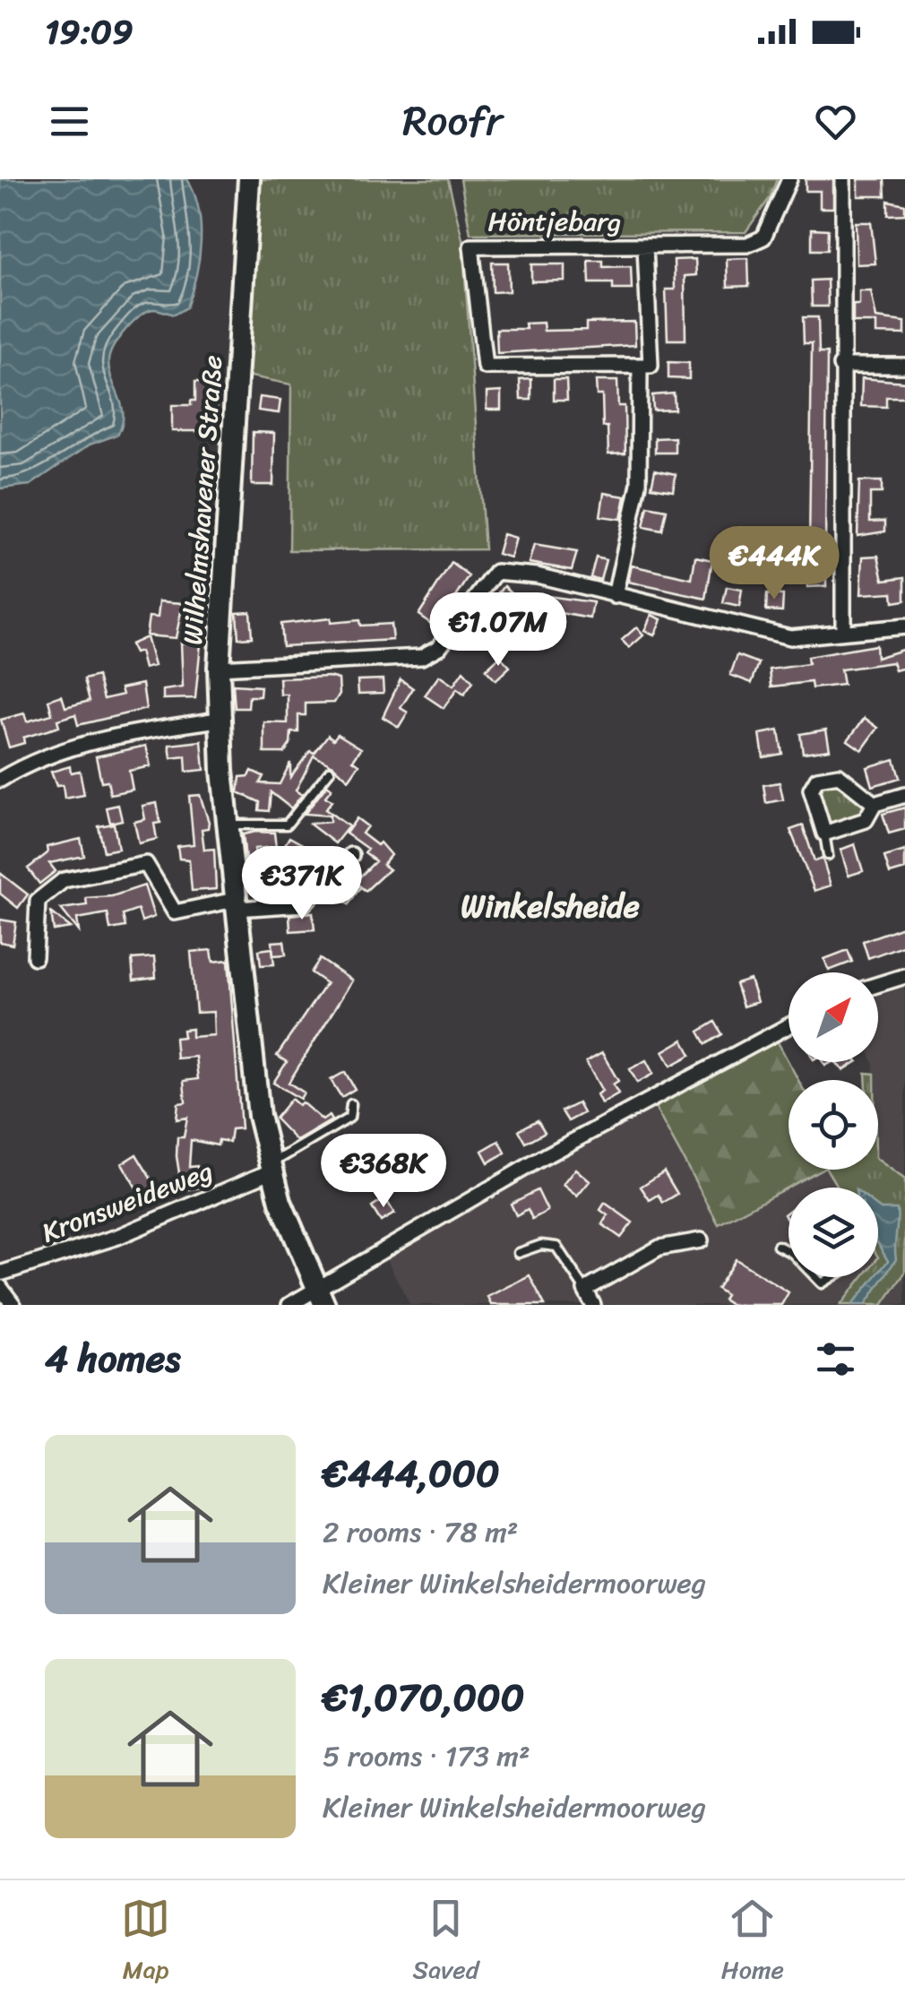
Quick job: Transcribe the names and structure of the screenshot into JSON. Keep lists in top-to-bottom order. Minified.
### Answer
{"streets":{"street":["Höntjebarg","Wilhelmshavener Straße","Kronsweideweg"]},"crossings":[["Wilhelmshavener Straße","Kronsweideweg"]],"districts":["Winkelsheide"],"north":"top right","page":{"status":"19:09","header":"Roofr","price":["€444K","€1.07M","€371K","€368K"],"heading":"4 homes","list":[{"name":"€444,000","note":"2 rooms · 78 m² · Kleiner Winkelsheidermoorweg"},{"name":"€1,070,000","note":"5 rooms · 173 m² · Kleiner Winkelsheidermoorweg"}],"tabs":["Map","Saved","Home"]}}
